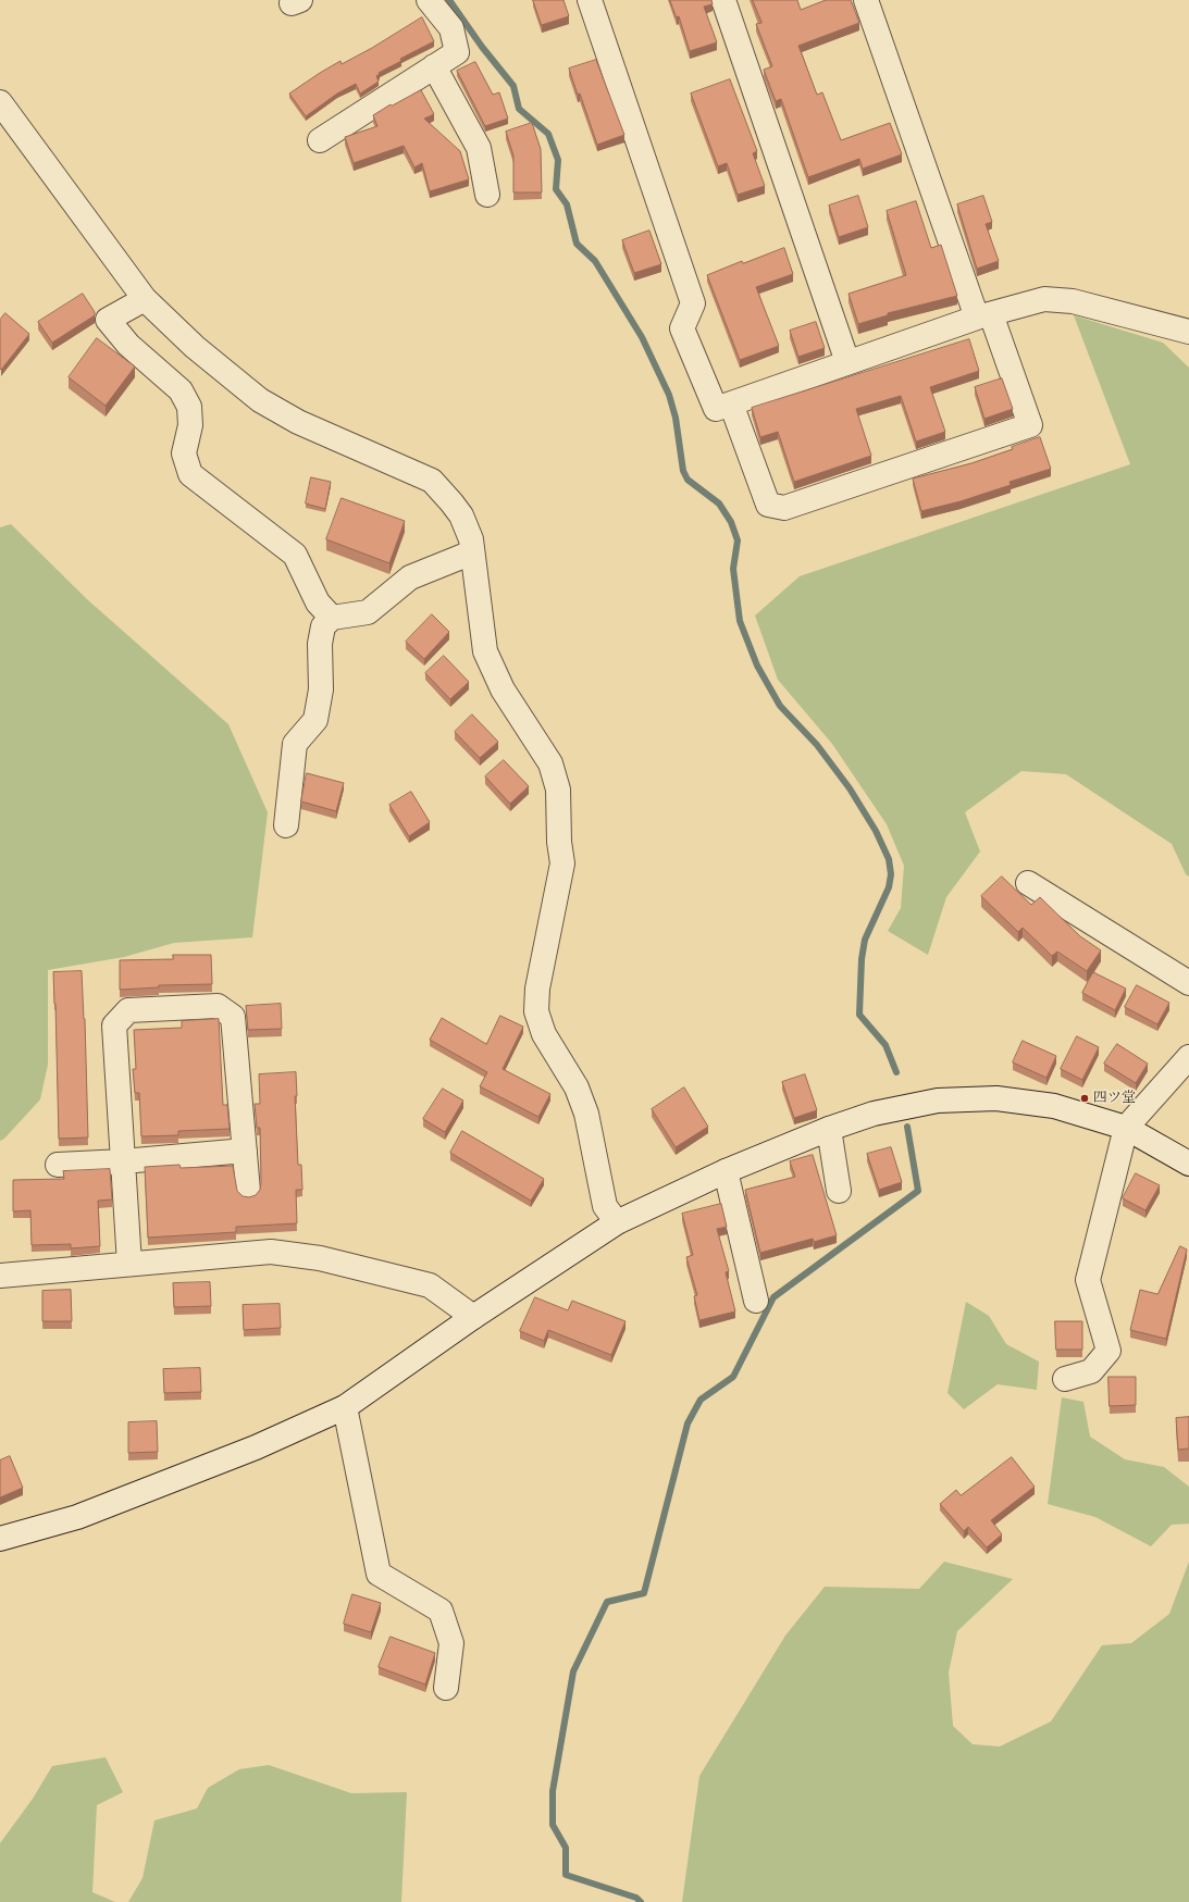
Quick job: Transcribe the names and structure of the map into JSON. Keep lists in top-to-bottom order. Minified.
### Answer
{"places":["四ツ堂"]}
